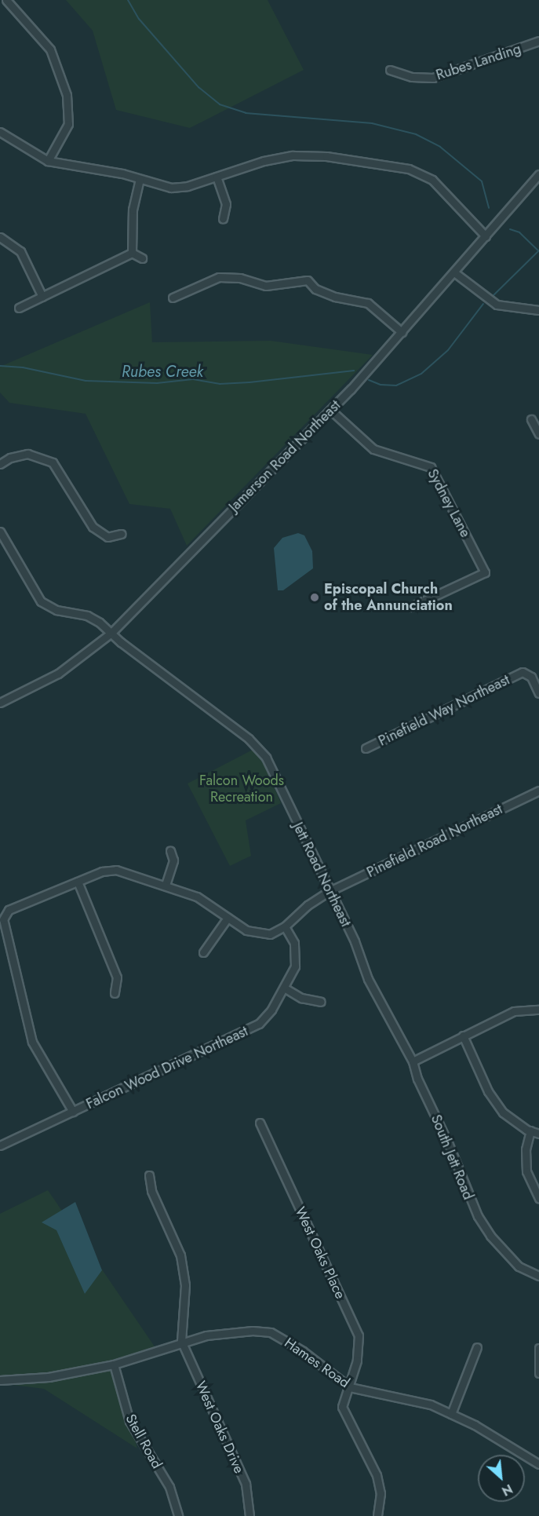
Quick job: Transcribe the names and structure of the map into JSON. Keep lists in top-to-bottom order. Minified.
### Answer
{"streets":{"street":["Rubes Landing","Jamerson Road Northeast","Sydney Lane","Pinefield Way Northeast","Pinefield Road Northeast","Jett Road Northeast","Falcon Wood Drive Northeast","South Jett Road","West Oaks Place","Hames Road","West Oaks Drive","Stell Road"]},"crossings":[["Jamerson Road Northeast","Sydney Lane"],["Jamerson Road Northeast","Jett Road Northeast"],["Pinefield Road Northeast","Jett Road Northeast"],["Pinefield Road Northeast","Falcon Wood Drive Northeast"],["Jett Road Northeast","South Jett Road"],["West Oaks Place","Hames Road"],["Hames Road","West Oaks Drive"],["Hames Road","Stell Road"]],"water":["Rubes Creek"],"parks":["Falcon Woods Recreation"],"places":["Episcopal Church of the Annunciation"],"north":"bottom right"}
